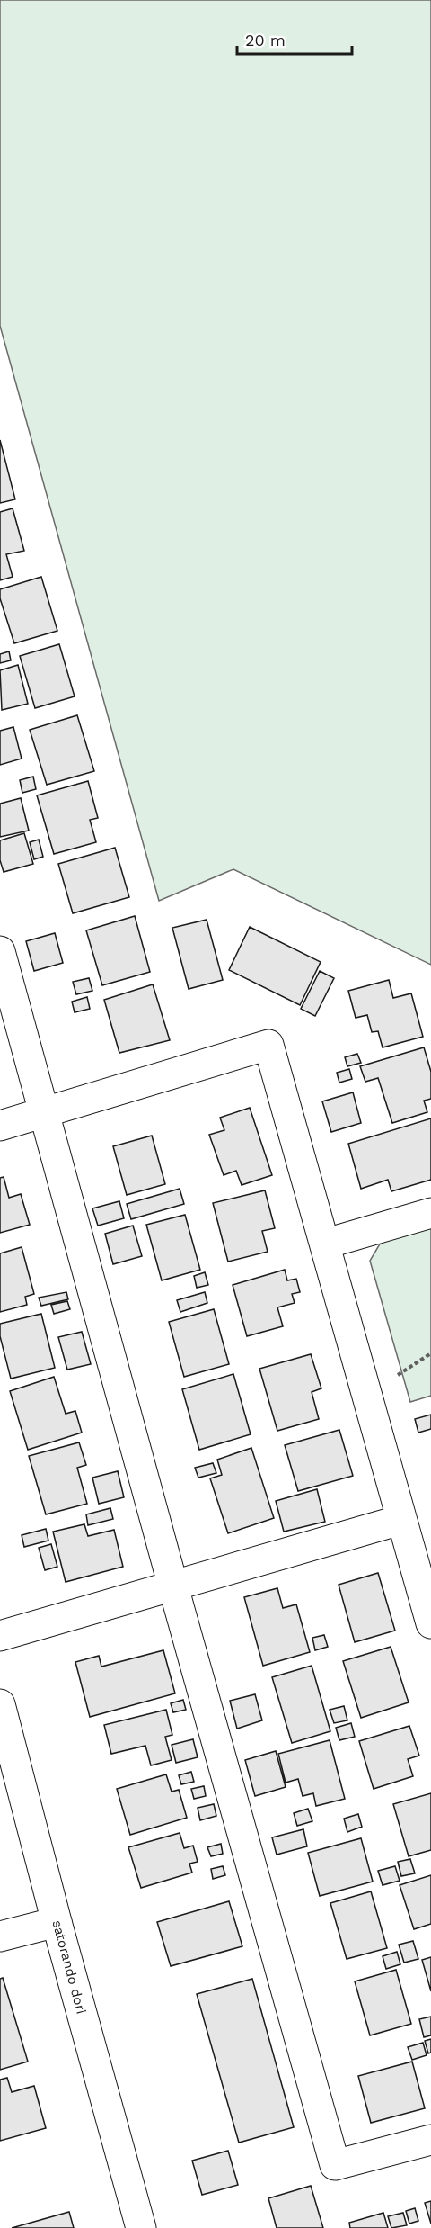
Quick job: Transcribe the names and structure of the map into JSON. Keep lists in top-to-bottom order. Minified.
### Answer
{"streets":{"street":["satorando dori"]},"scale_bar":"20 m"}
